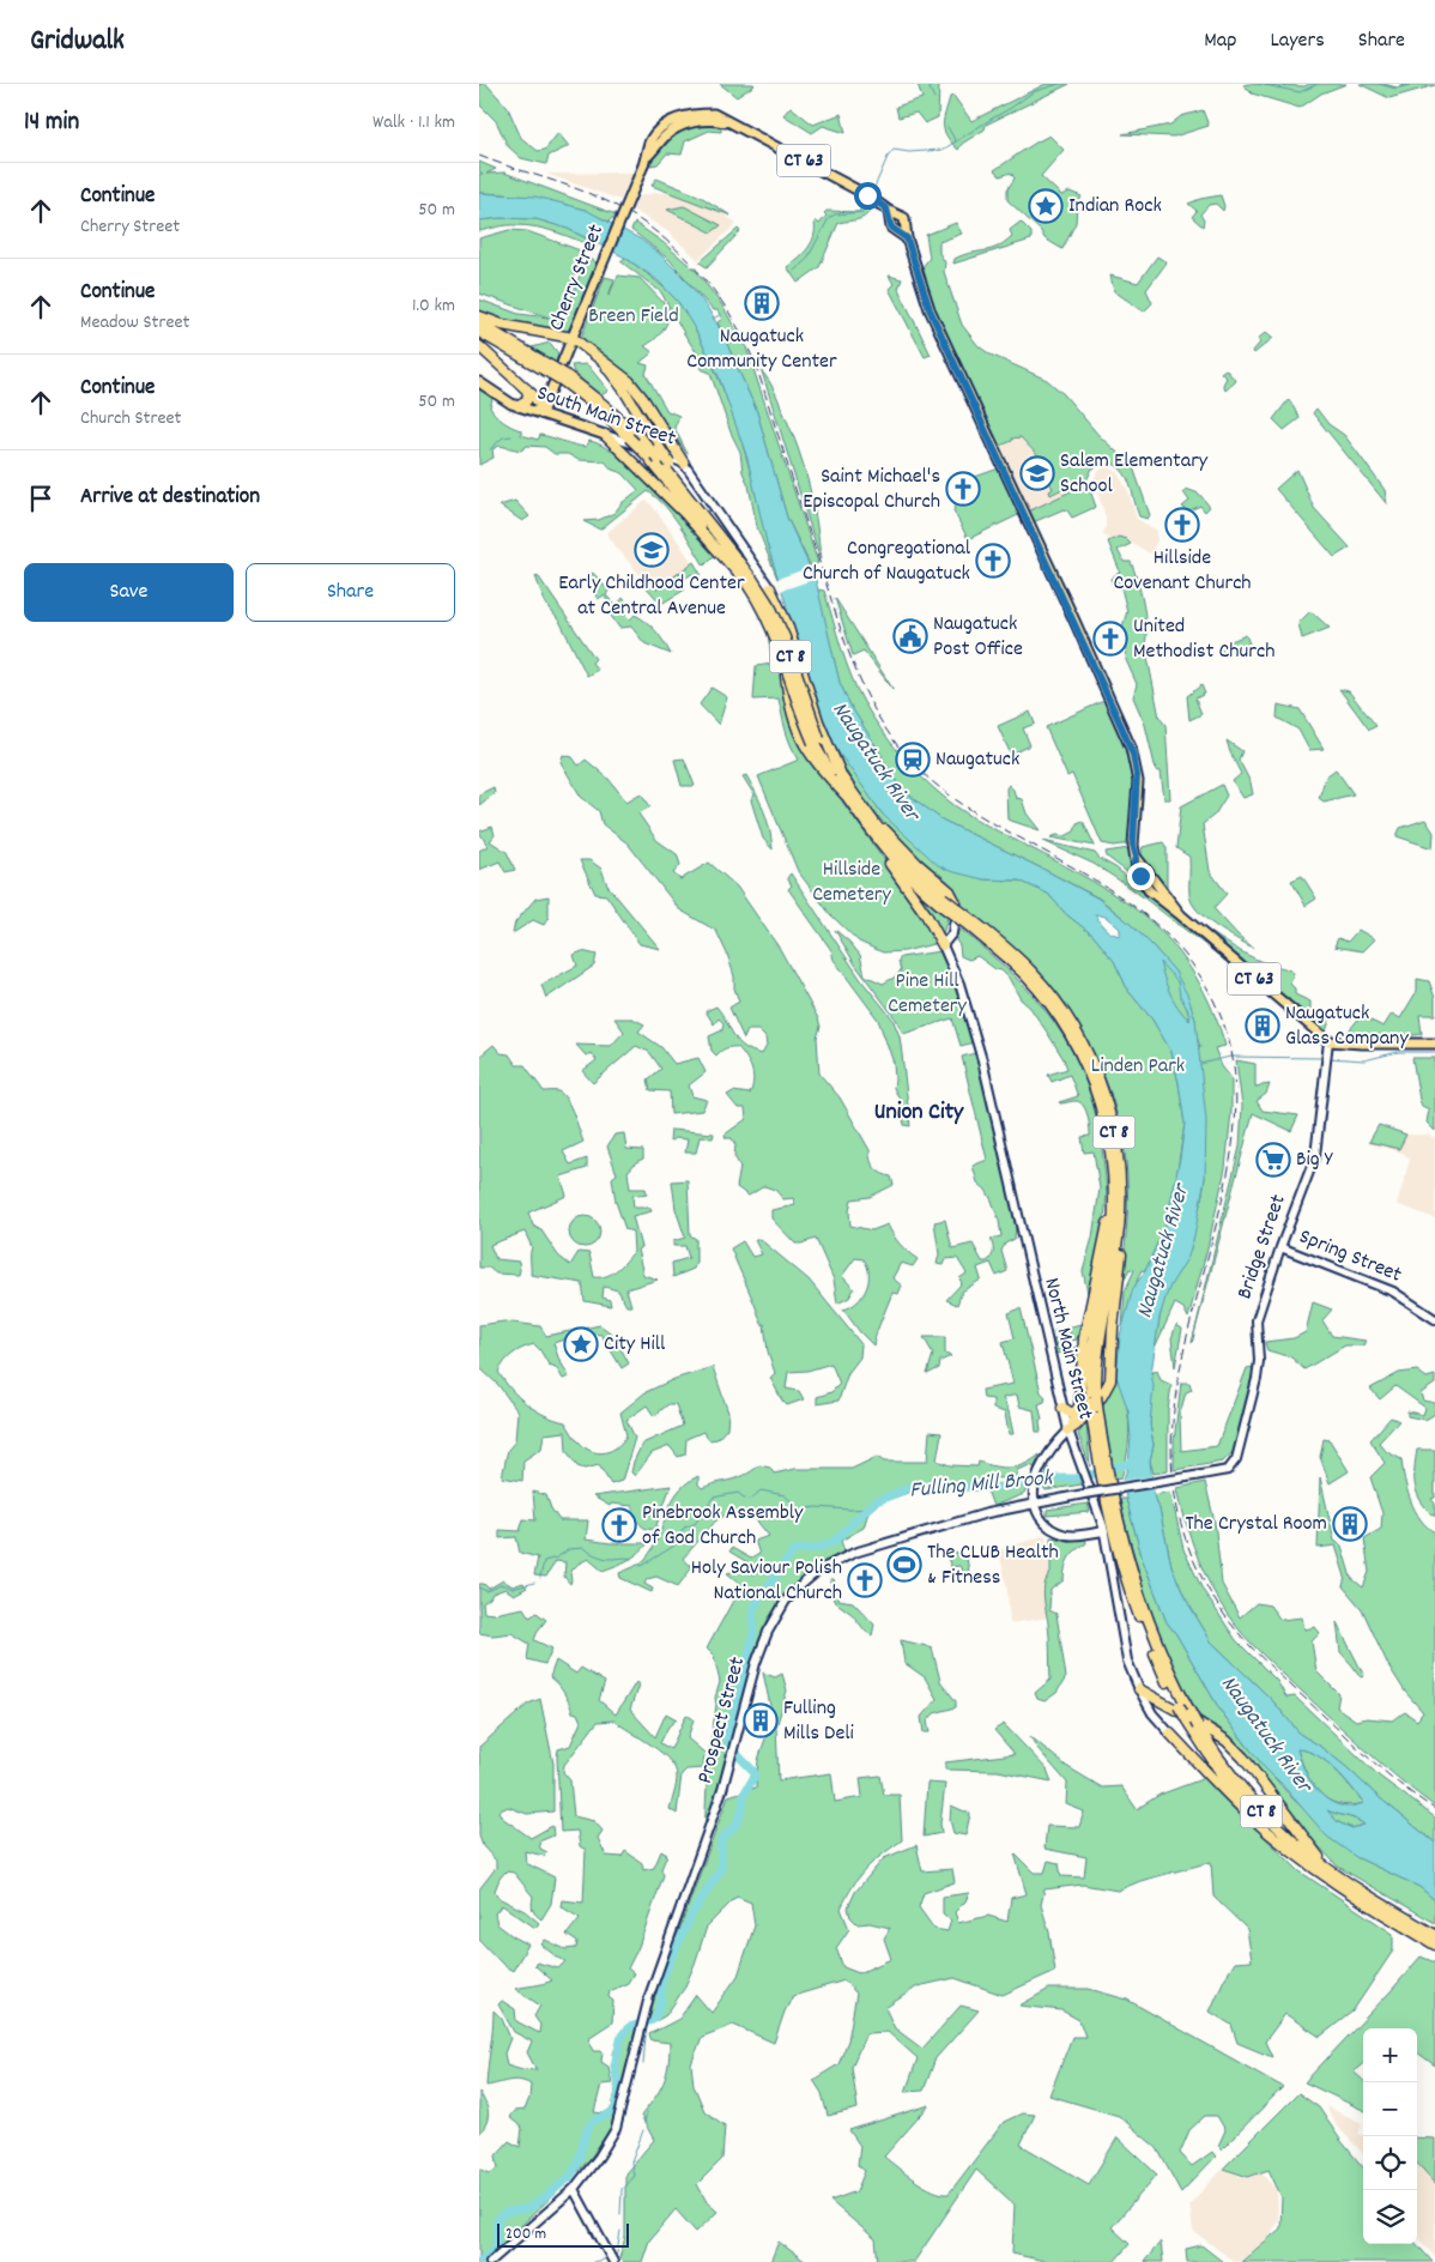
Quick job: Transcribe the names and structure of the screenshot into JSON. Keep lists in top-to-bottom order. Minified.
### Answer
{"streets":{"highway":["CT 8"],"main road":["CT 63","Cherry Street","South Main Street","Bridge Street","Spring Street","North Main Street","Prospect Street"]},"crossings":[["CT 63","Cherry Street"],["CT 63","Bridge Street"],["Cherry Street","South Main Street"],["Bridge Street","Spring Street"],["Bridge Street","Prospect Street"]],"districts":["Union City"],"water":["Naugatuck River","Fulling Mill Brook"],"parks":["Breen Field","Hillside Cemetery","Pine Hill Cemetery","Linden Park"],"places":{"place":["Indian Rock","City Hill"],"building":["Naugatuck Community Center","Naugatuck Glass Company","The Crystal Room","Fulling Mills Deli"],"school or university":["Salem Elementary School","Early Childhood Center at Central Avenue"],"church":["Saint Michael's Episcopal Church","Hillside Covenant Church","Congregational Church of Naugatuck","United Methodist Church","Pinebrook Assembly of God Church","Holy Saviour Polish National Church"],"public building":["Naugatuck Post Office"],"station":["Naugatuck"],"supermarket":["Big Y"],"sports":["The CLUB Health & Fitness"]},"scale_bar":"200 m","page":{"header":"Gridwalk","nav":["Map","Layers","Share"],"heading":["14 min","Walk · 1.1 km"],"list":[["Continue","Cherry Street","50 m"],["Continue","Meadow Street","1.0 km"],["Continue","Church Street","50 m"],"Arrive at destination"],"buttons":["Save","Share"],"map_buttons":["+","−"],"scale":"200 m"}}
